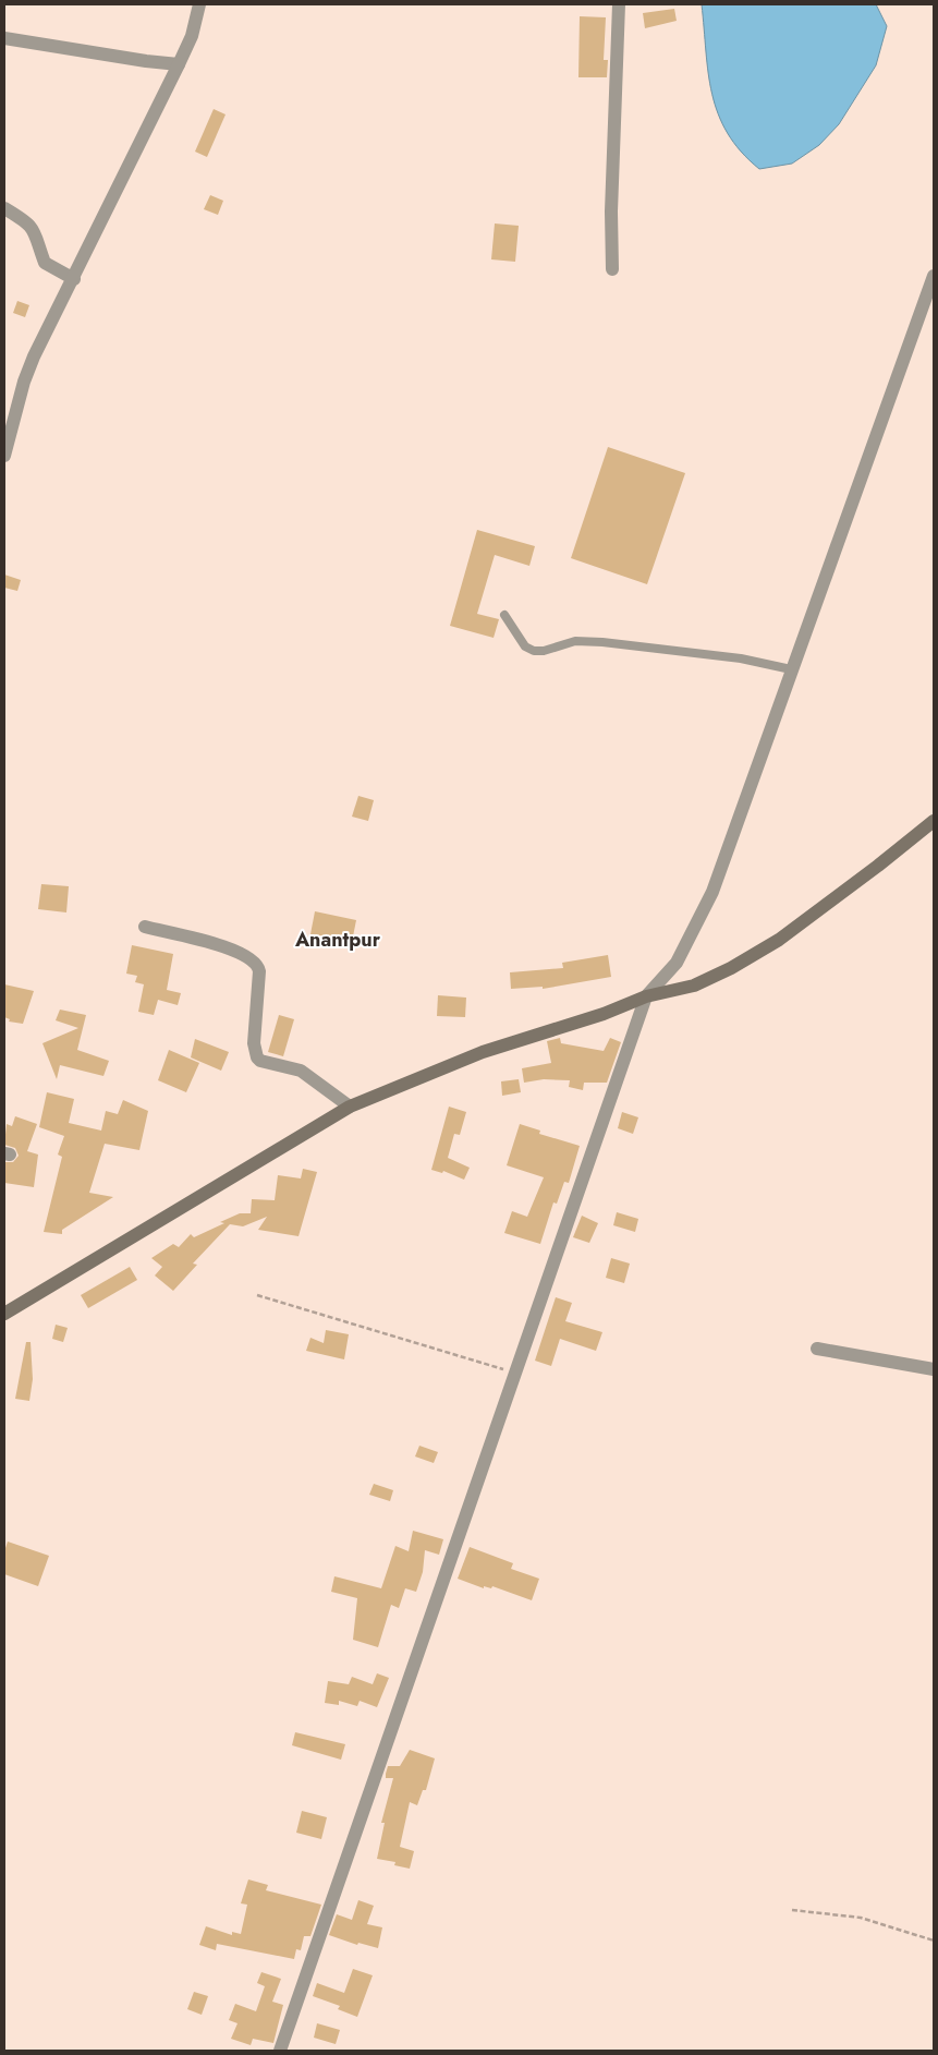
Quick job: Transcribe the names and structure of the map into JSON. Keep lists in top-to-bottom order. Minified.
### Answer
{"districts":["Anantpur"]}
